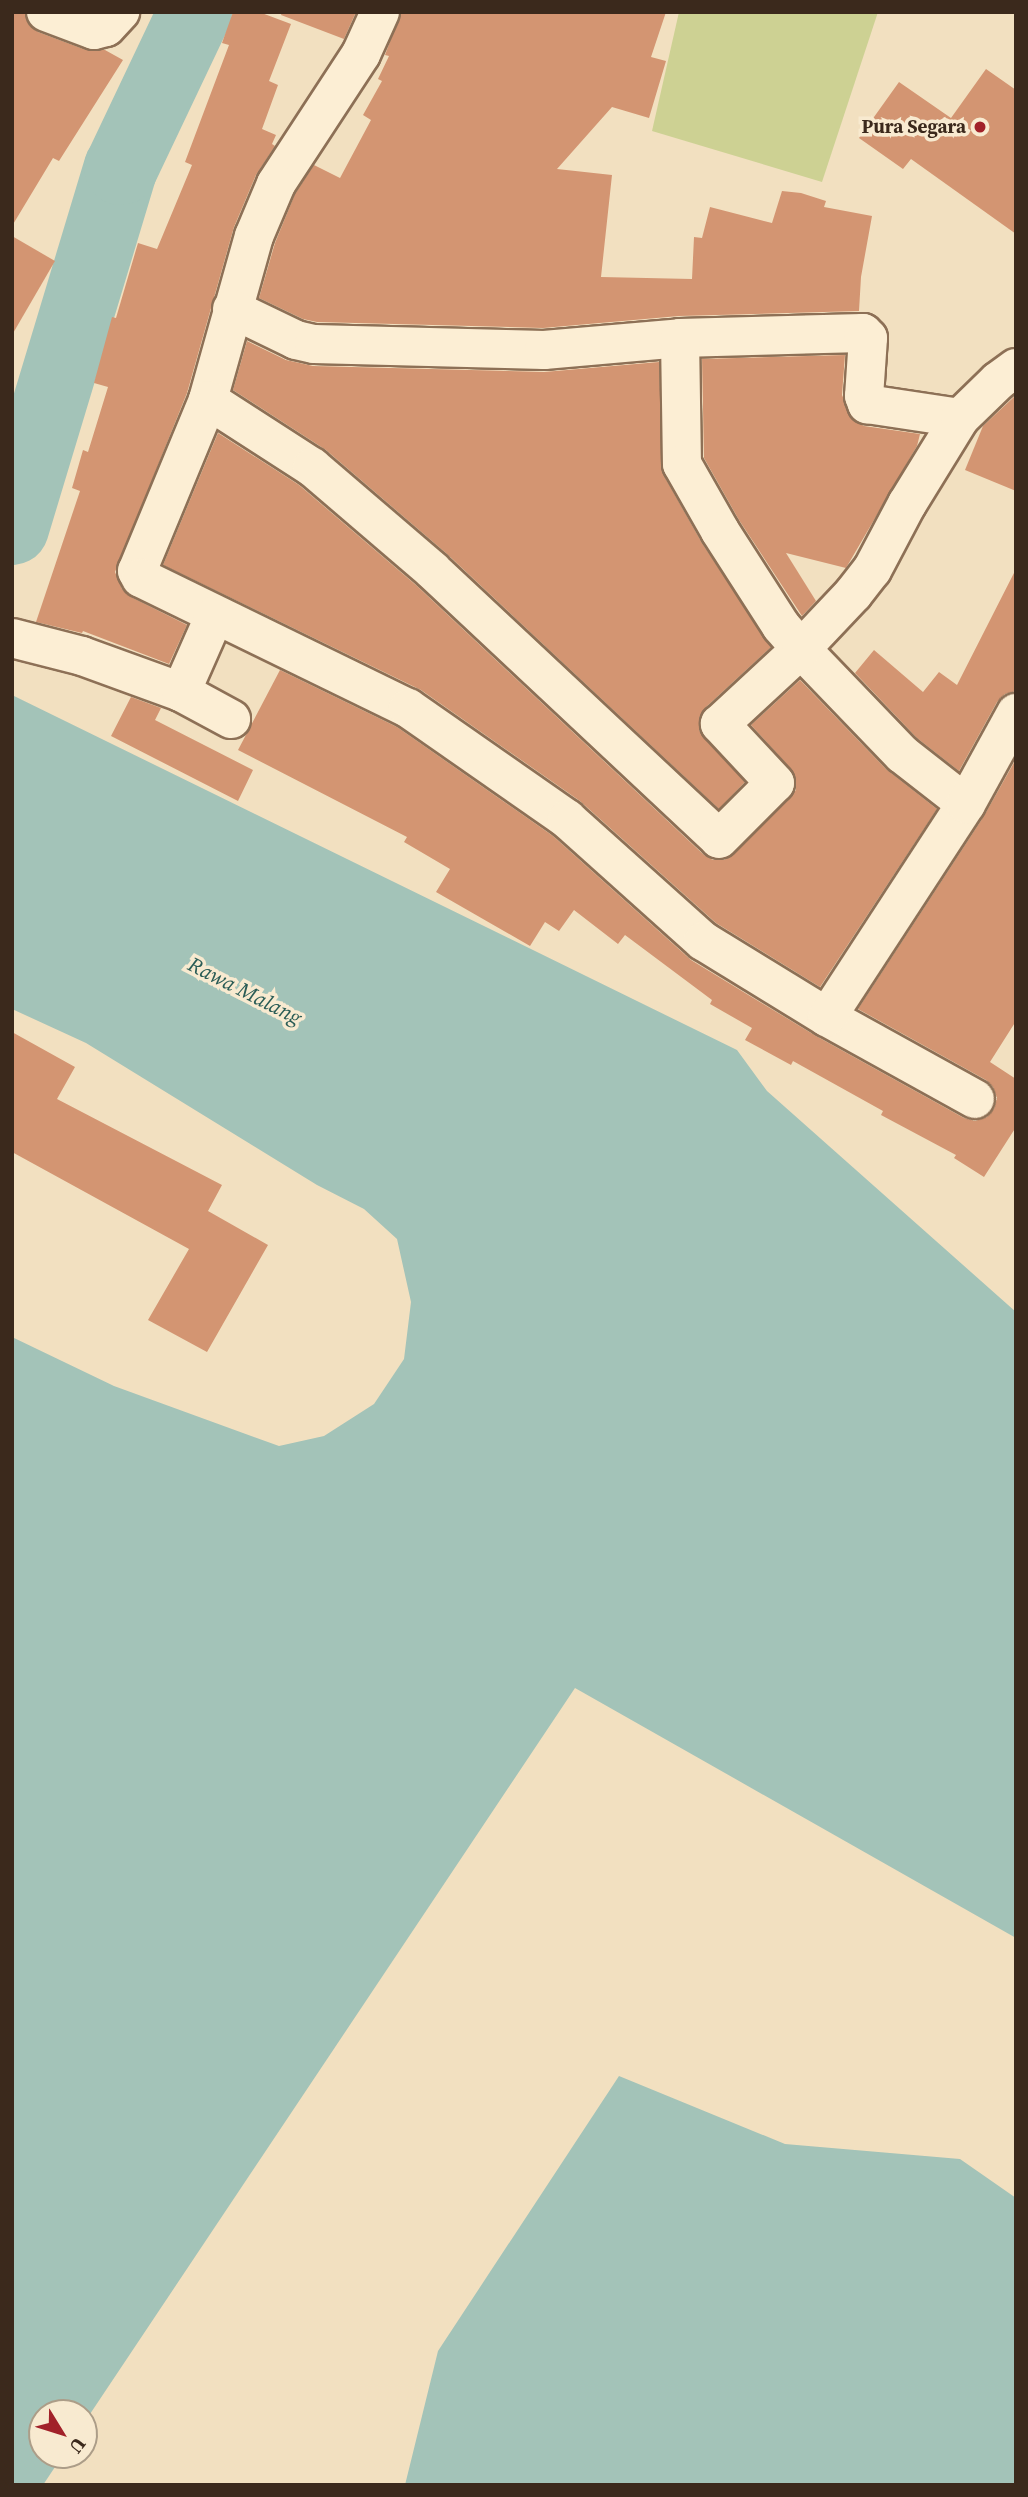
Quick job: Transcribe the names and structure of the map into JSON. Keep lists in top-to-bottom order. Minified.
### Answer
{"water":["Rawa Malang"],"places":["Pura Segara"],"north":"bottom right"}
